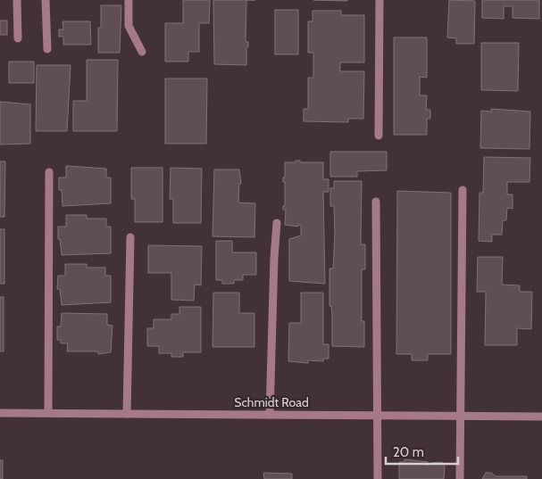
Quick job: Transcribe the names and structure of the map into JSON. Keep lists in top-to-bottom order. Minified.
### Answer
{"streets":{"street":["Schmidt Road"]},"scale_bar":"20 m"}
